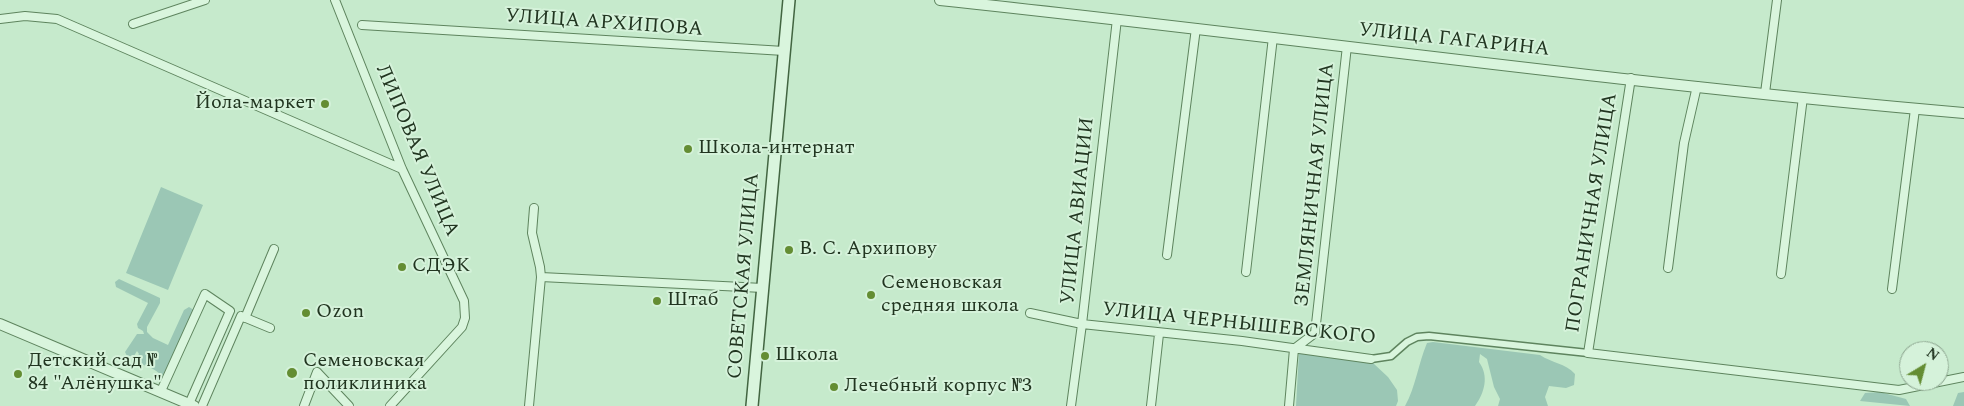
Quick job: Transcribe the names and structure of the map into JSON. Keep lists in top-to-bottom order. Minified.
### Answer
{"streets":{"main road":["СОВЕТСКАЯ УЛИЦА"],"street":["УЛИЦА АРХИПОВА","УЛИЦА ГАГАРИНА","ЛИПОВАЯ УЛИЦА","ЗЕМЛЯНИЧНАЯ УЛИЦА","УЛИЦА АВИАЦИИ","ПОГРАНИЧНАЯ УЛИЦА","УЛИЦА ЧЕРНЫШЕВСКОГО"]},"crossings":[["УЛИЦА АРХИПОВА","СОВЕТСКАЯ УЛИЦА"],["УЛИЦА ГАГАРИНА","ЗЕМЛЯНИЧНАЯ УЛИЦА"],["УЛИЦА ГАГАРИНА","УЛИЦА АВИАЦИИ"],["УЛИЦА ГАГАРИНА","ПОГРАНИЧНАЯ УЛИЦА"],["ЗЕМЛЯНИЧНАЯ УЛИЦА","УЛИЦА ЧЕРНЫШЕВСКОГО"],["УЛИЦА АВИАЦИИ","УЛИЦА ЧЕРНЫШЕВСКОГО"],["ПОГРАНИЧНАЯ УЛИЦА","УЛИЦА ЧЕРНЫШЕВСКОГО"]],"places":["Йола-маркет","Школа-интернат","В. С. Архипову","СДЭК","Семеновская средняя школа","Штаб","Ozon","Школа","Семеновская поликлиника","Детский сад № 84 \"Алёнушка\"","Лечебный корпус №3"],"north":"top right"}
